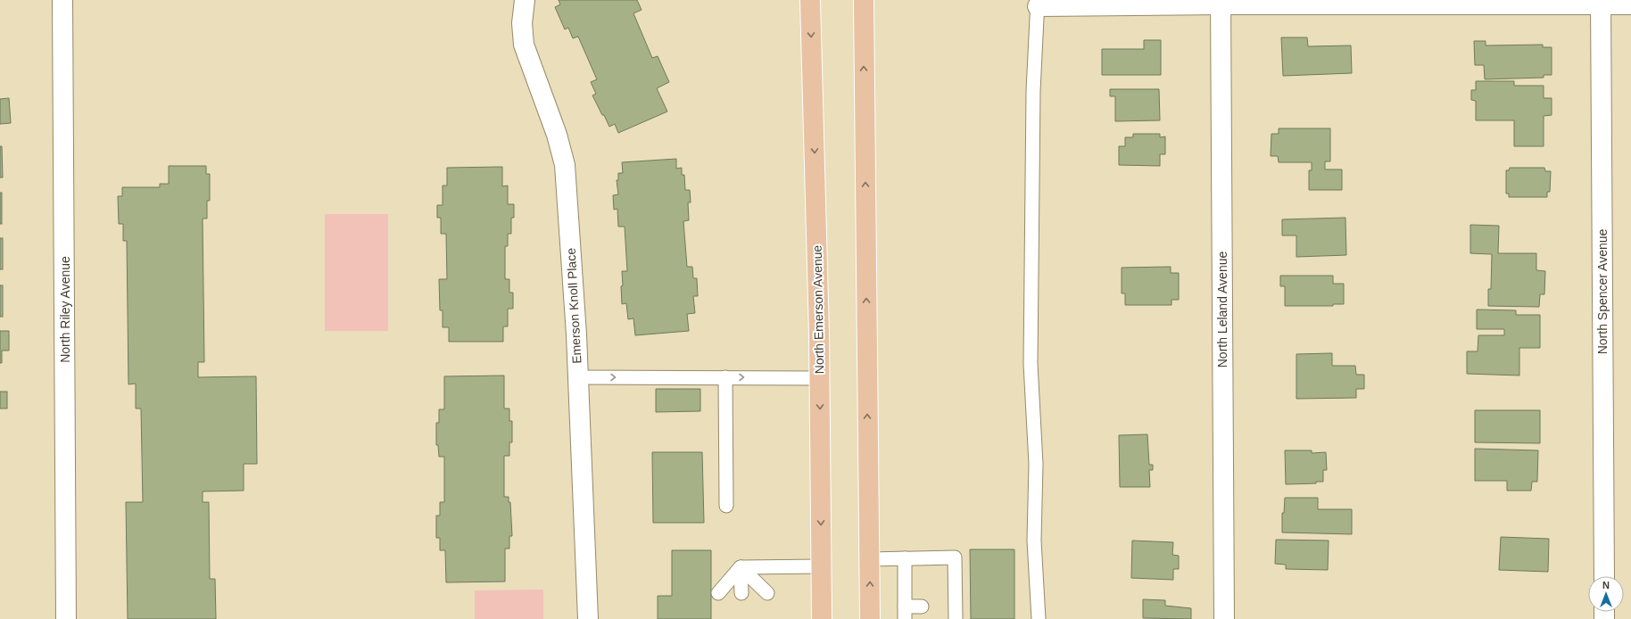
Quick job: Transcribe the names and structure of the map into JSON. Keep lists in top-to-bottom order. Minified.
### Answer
{"streets":{"main road":["North Emerson Avenue"],"street":["North Spencer Avenue","Emerson Knoll Place","North Riley Avenue","North Leland Avenue"]},"north":"top"}
